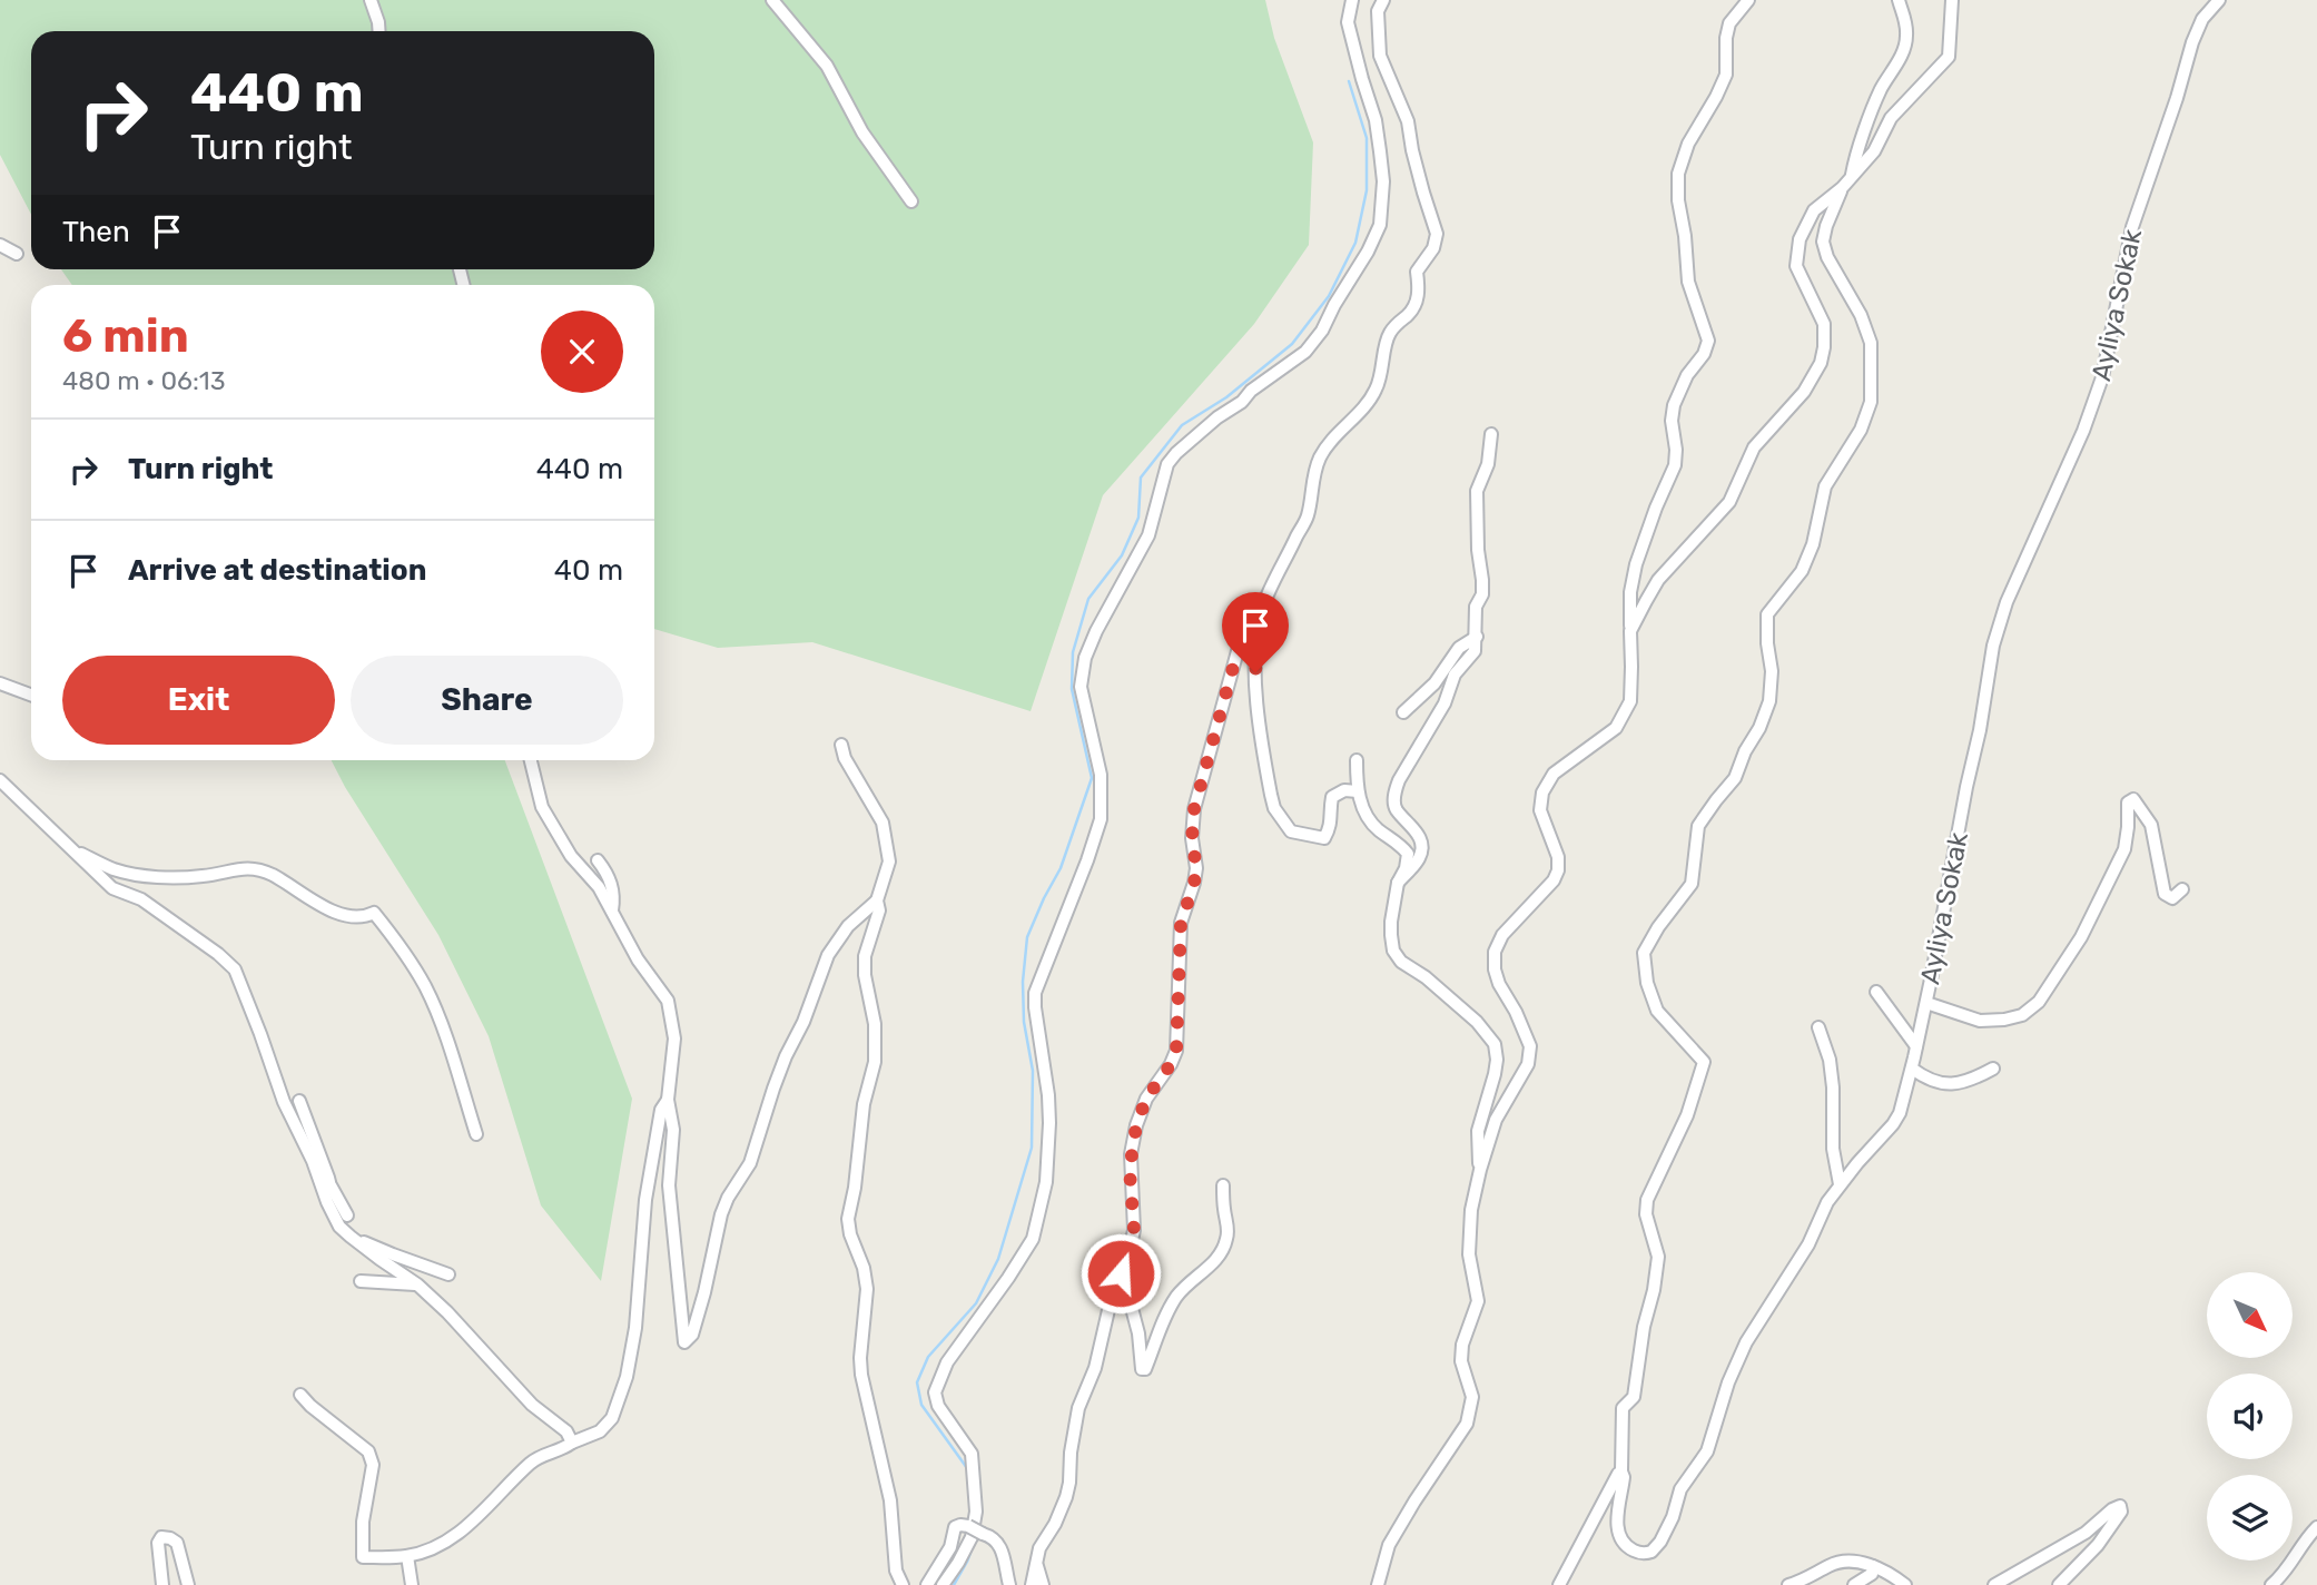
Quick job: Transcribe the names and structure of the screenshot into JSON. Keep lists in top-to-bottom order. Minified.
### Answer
{"streets":{"street":["Ayliya Sokak"]},"north":"bottom right","page":{"turn":["440 m","Turn right"],"then":"Then","heading":["6 min","480 m · 06:13"],"list":[{"name":"Turn right","value":"440 m"},{"name":"Arrive at destination","value":"40 m"}],"buttons":["Exit","Share"]}}
